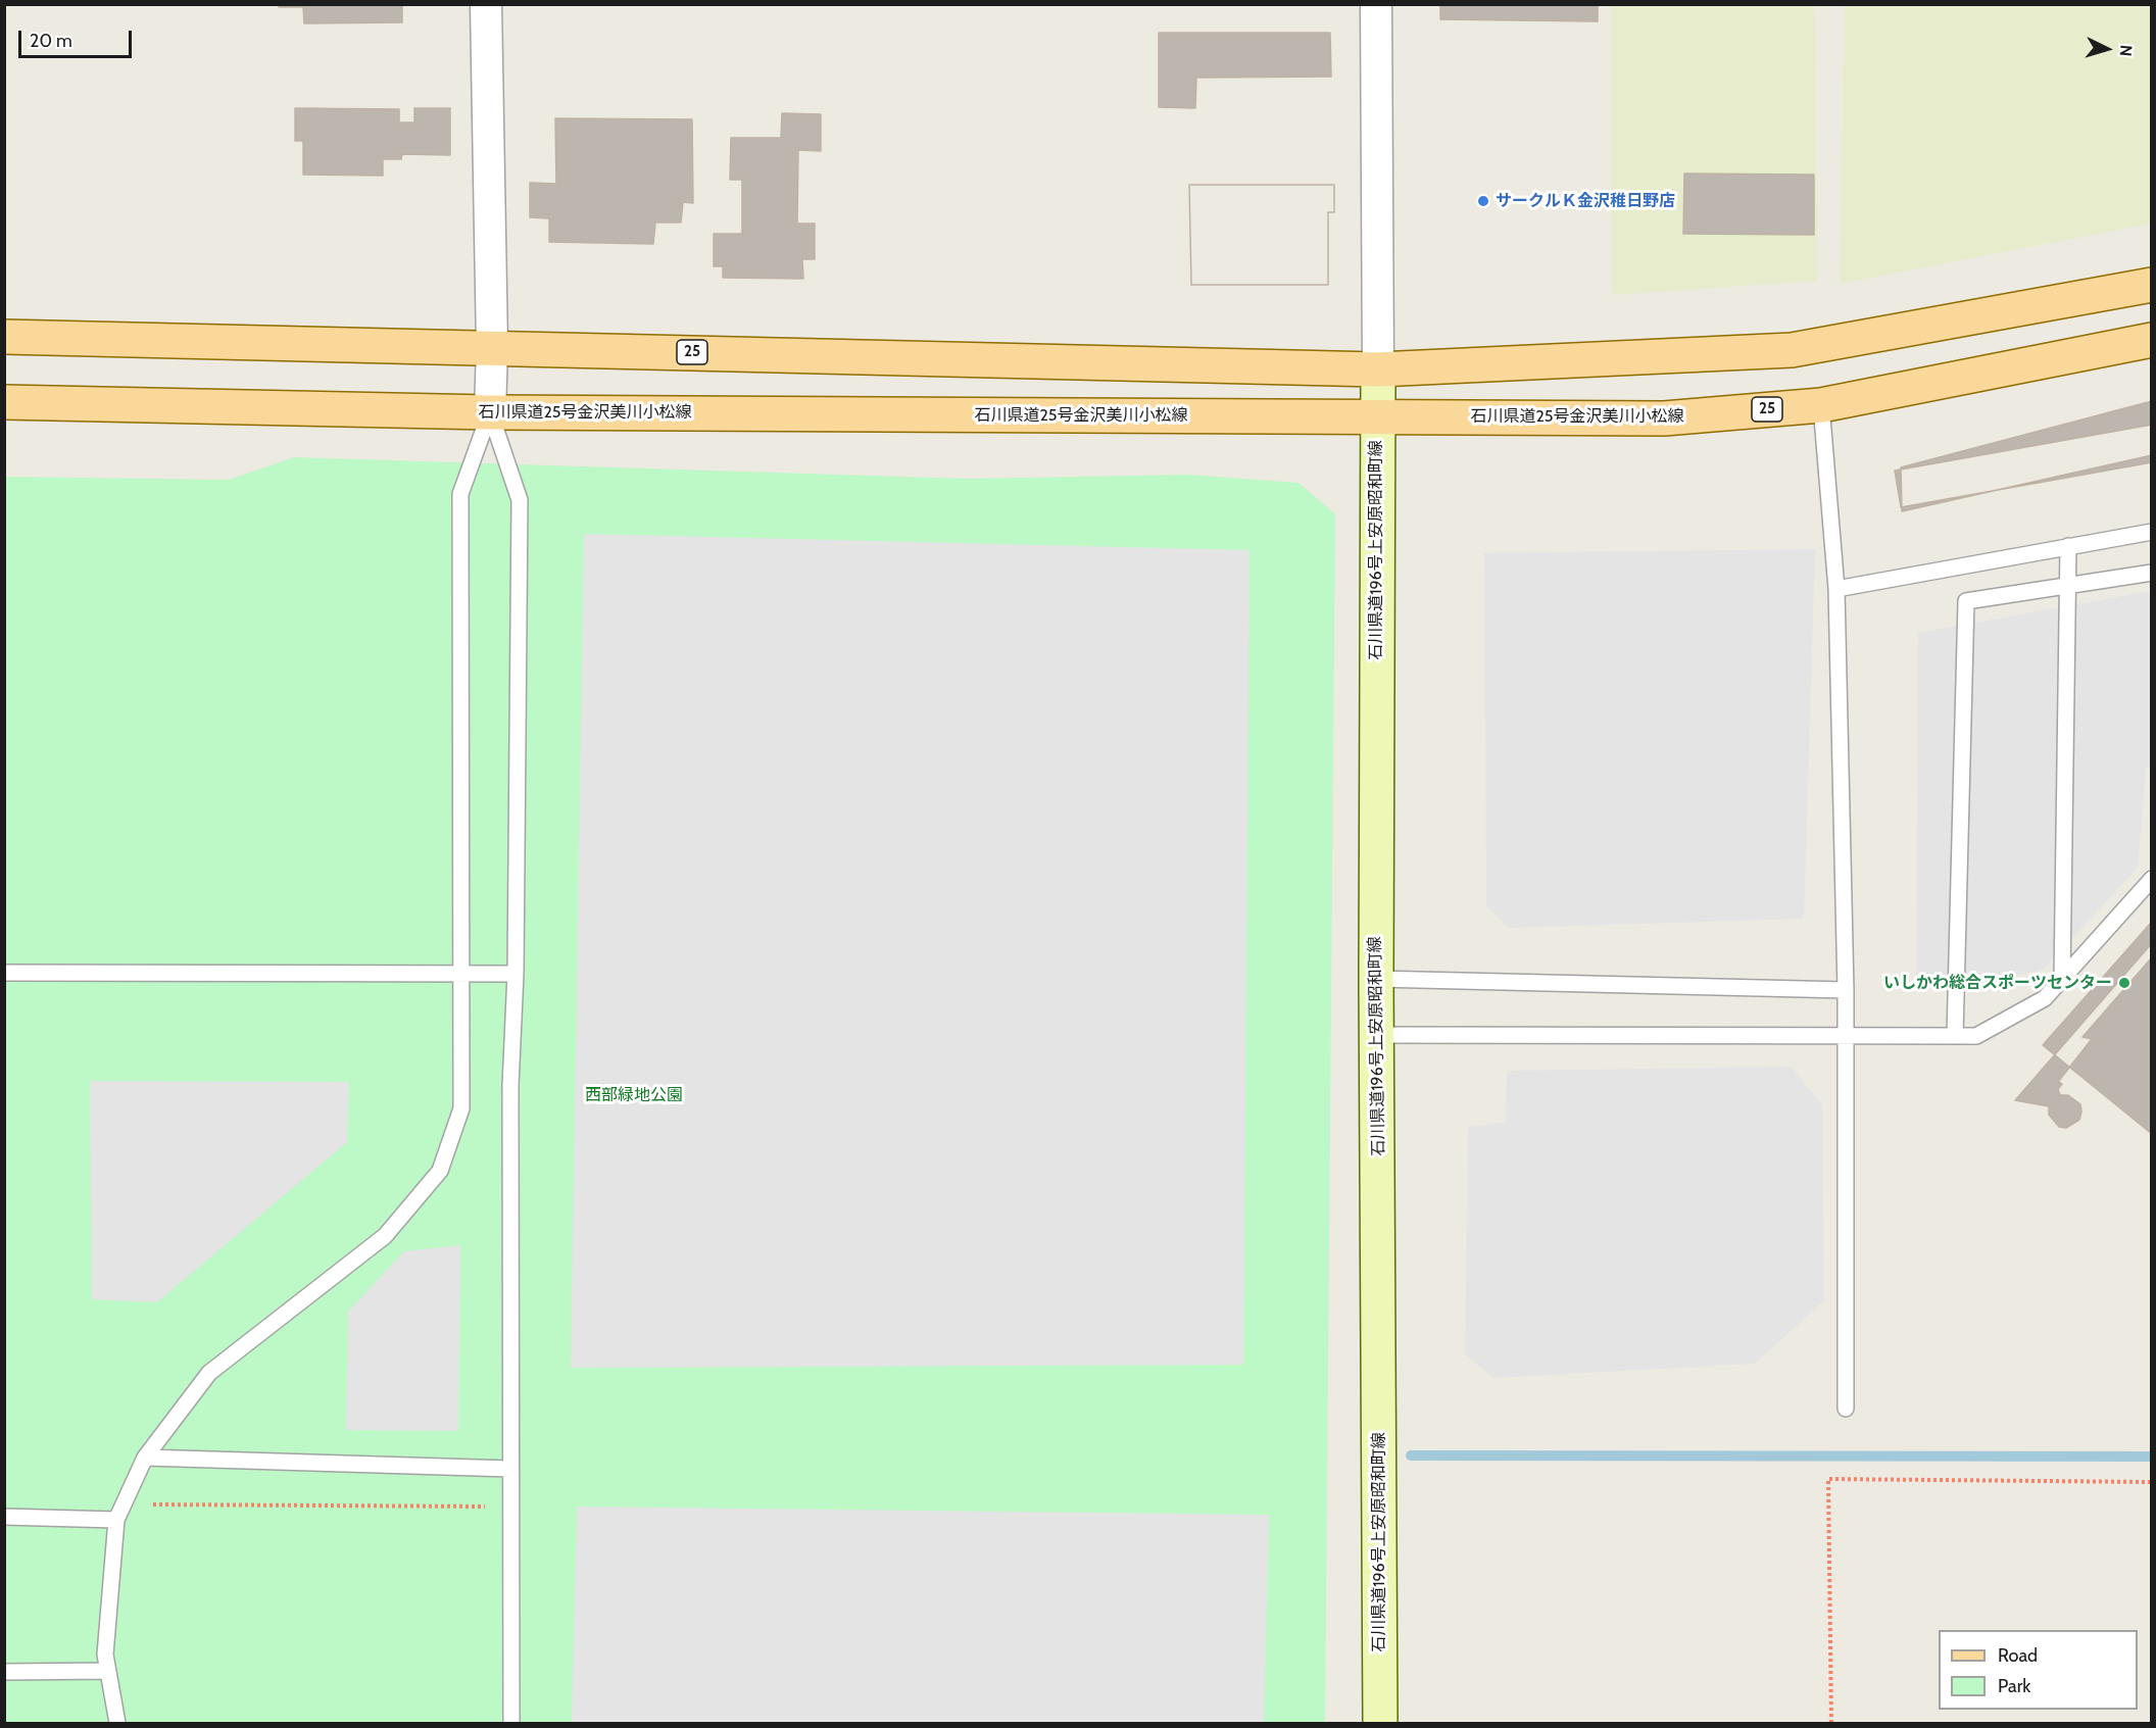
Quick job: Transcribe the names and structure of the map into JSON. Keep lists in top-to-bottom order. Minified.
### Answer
{"streets":{"main road":["25","石川県道25号金沢美川小松線","石川県道196号上安原昭和町線"]},"crossings":[["25","石川県道196号上安原昭和町線"],["石川県道25号金沢美川小松線","石川県道196号上安原昭和町線"]],"parks":["西部緑地公園"],"places":["サークルＫ金沢稚日野店","いしかわ総合スポーツセンター"],"legend":["Road","Park"],"scale_bar":"20 m","north":"right"}
